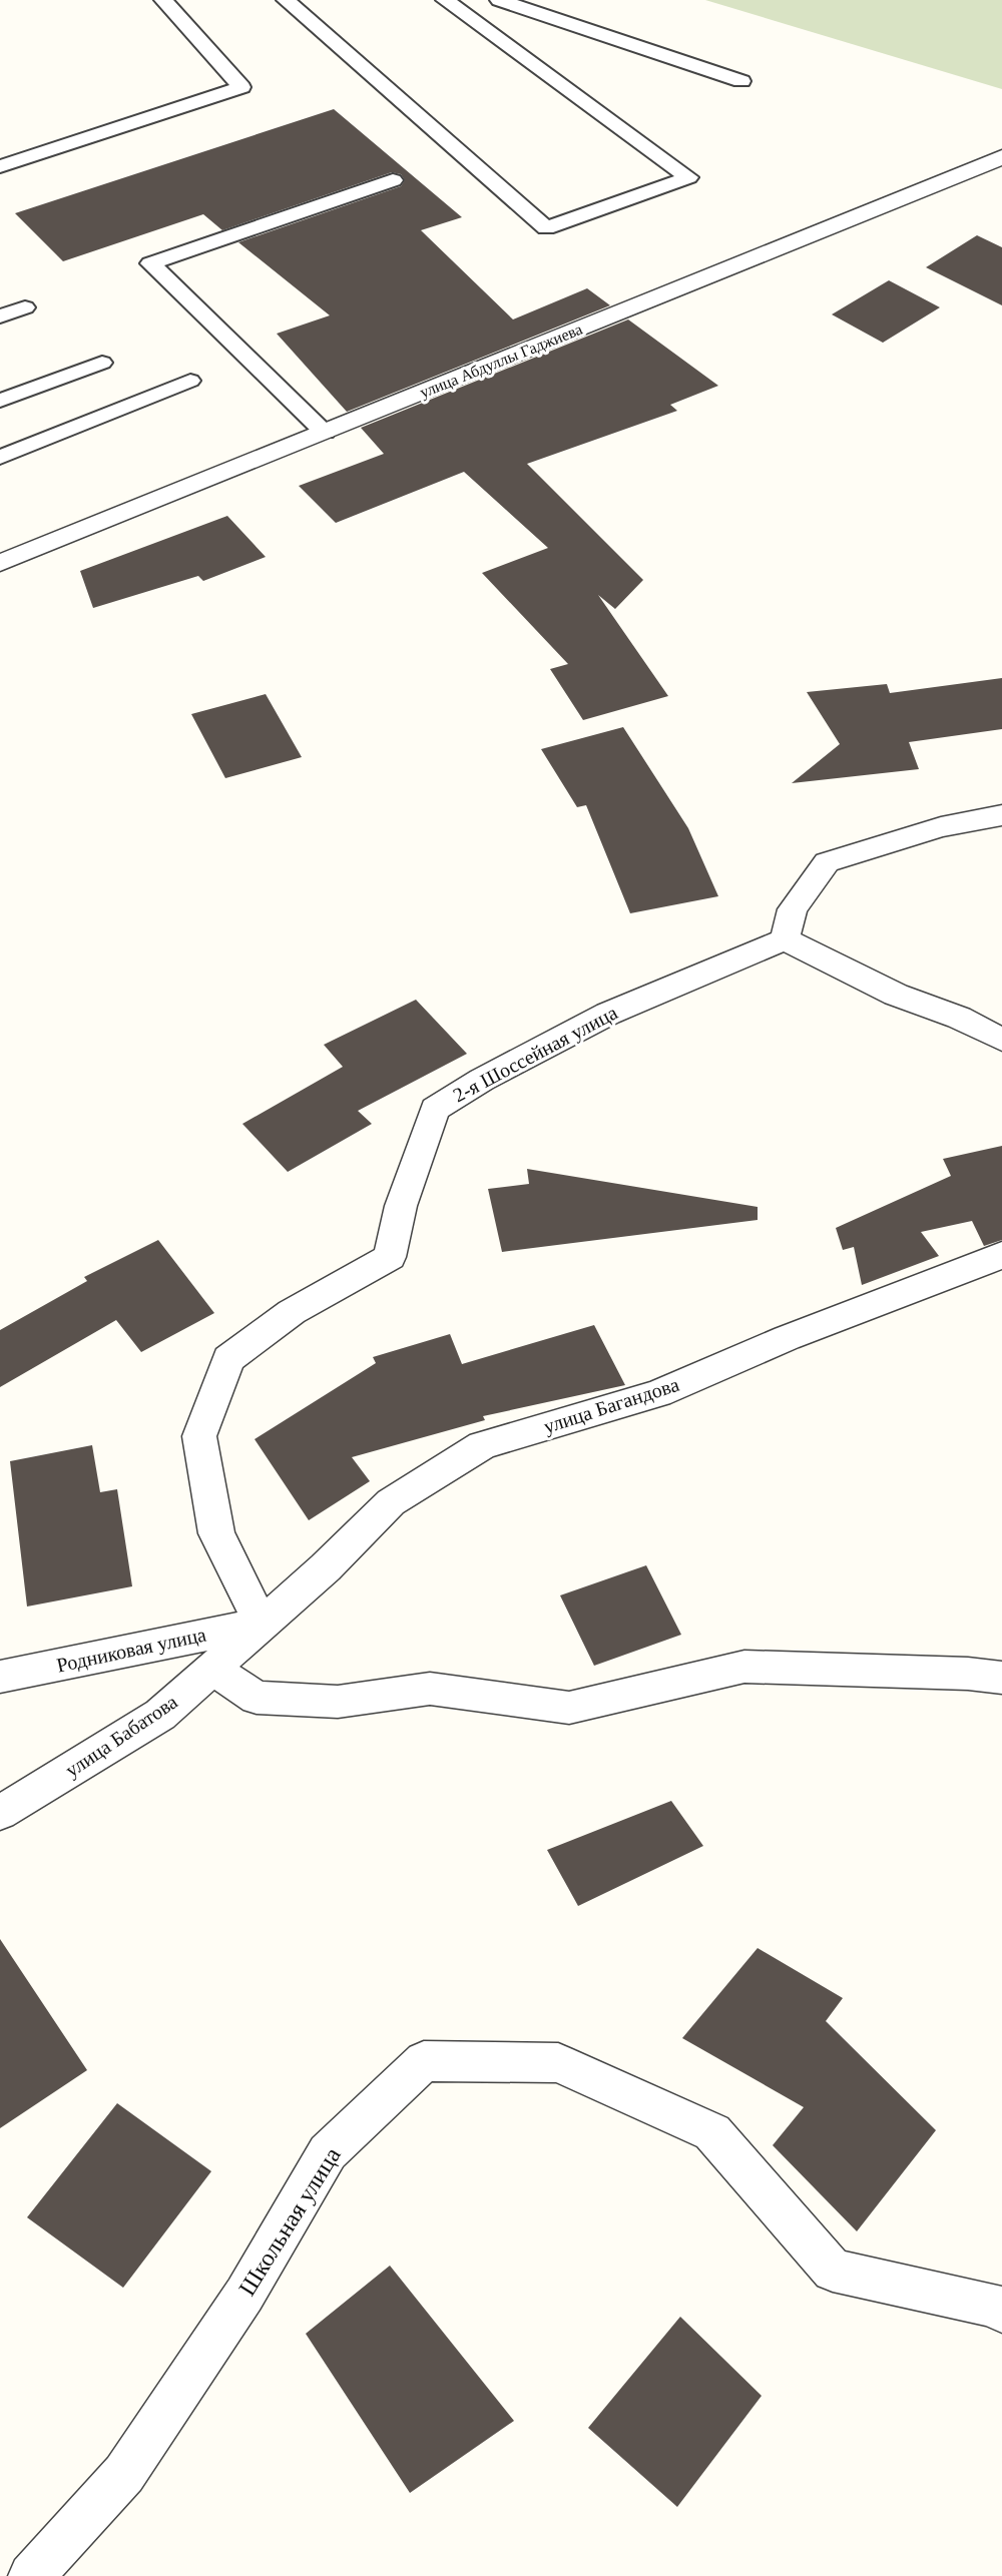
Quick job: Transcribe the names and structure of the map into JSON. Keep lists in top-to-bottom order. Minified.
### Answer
{"streets":{"street":["улица Абдуллы Гаджиева","2-я Шоссейная улица","улица Багандова","Родниковая улица","улица Бабатова","Школьная улица"]},"crossings":[["2-я Шоссейная улица","улица Багандова"],["2-я Шоссейная улица","Родниковая улица"],["2-я Шоссейная улица","улица Бабатова"],["улица Багандова","Родниковая улица"],["улица Багандова","улица Бабатова"],["Родниковая улица","улица Бабатова"]]}
